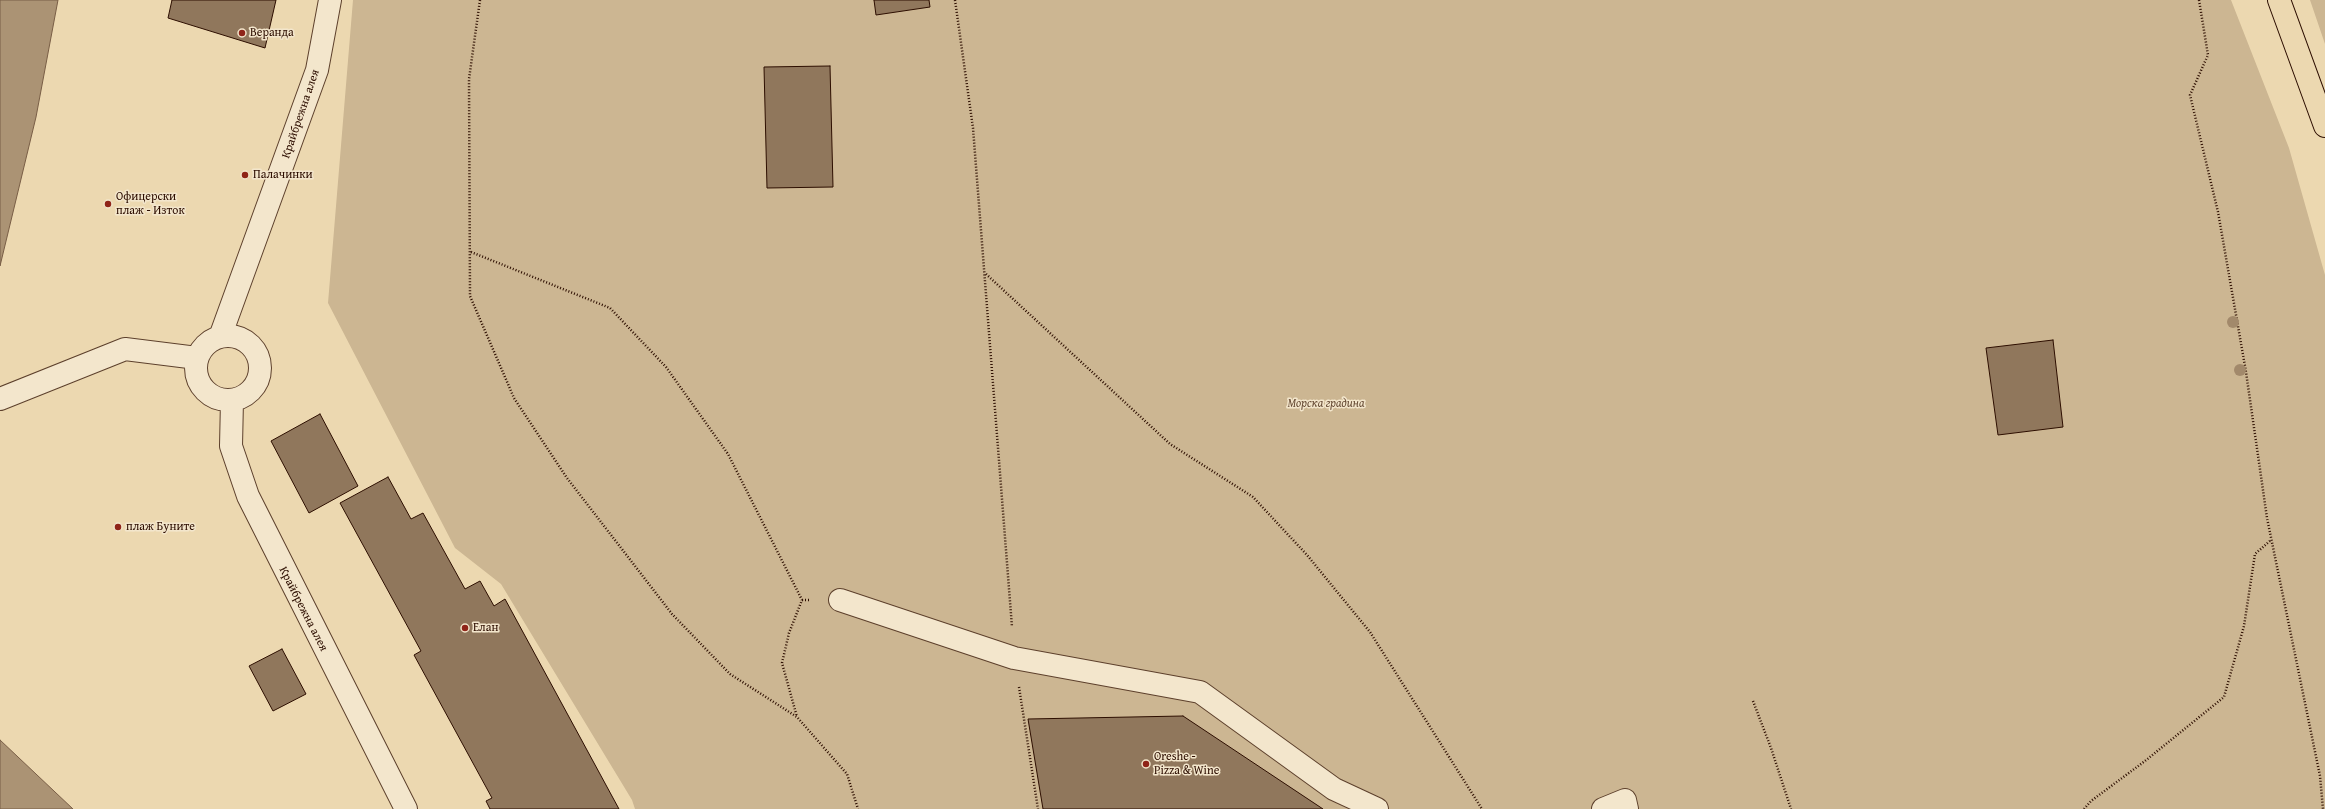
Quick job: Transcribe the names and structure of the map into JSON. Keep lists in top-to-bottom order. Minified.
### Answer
{"streets":{"street":["Крайбрежна алея"]},"parks":["Морска градина"],"places":["Веранда","Палачинки","Офицерски плаж - Изток","плаж Буните","Елан","Oreshe - Pizza & Wine"]}
